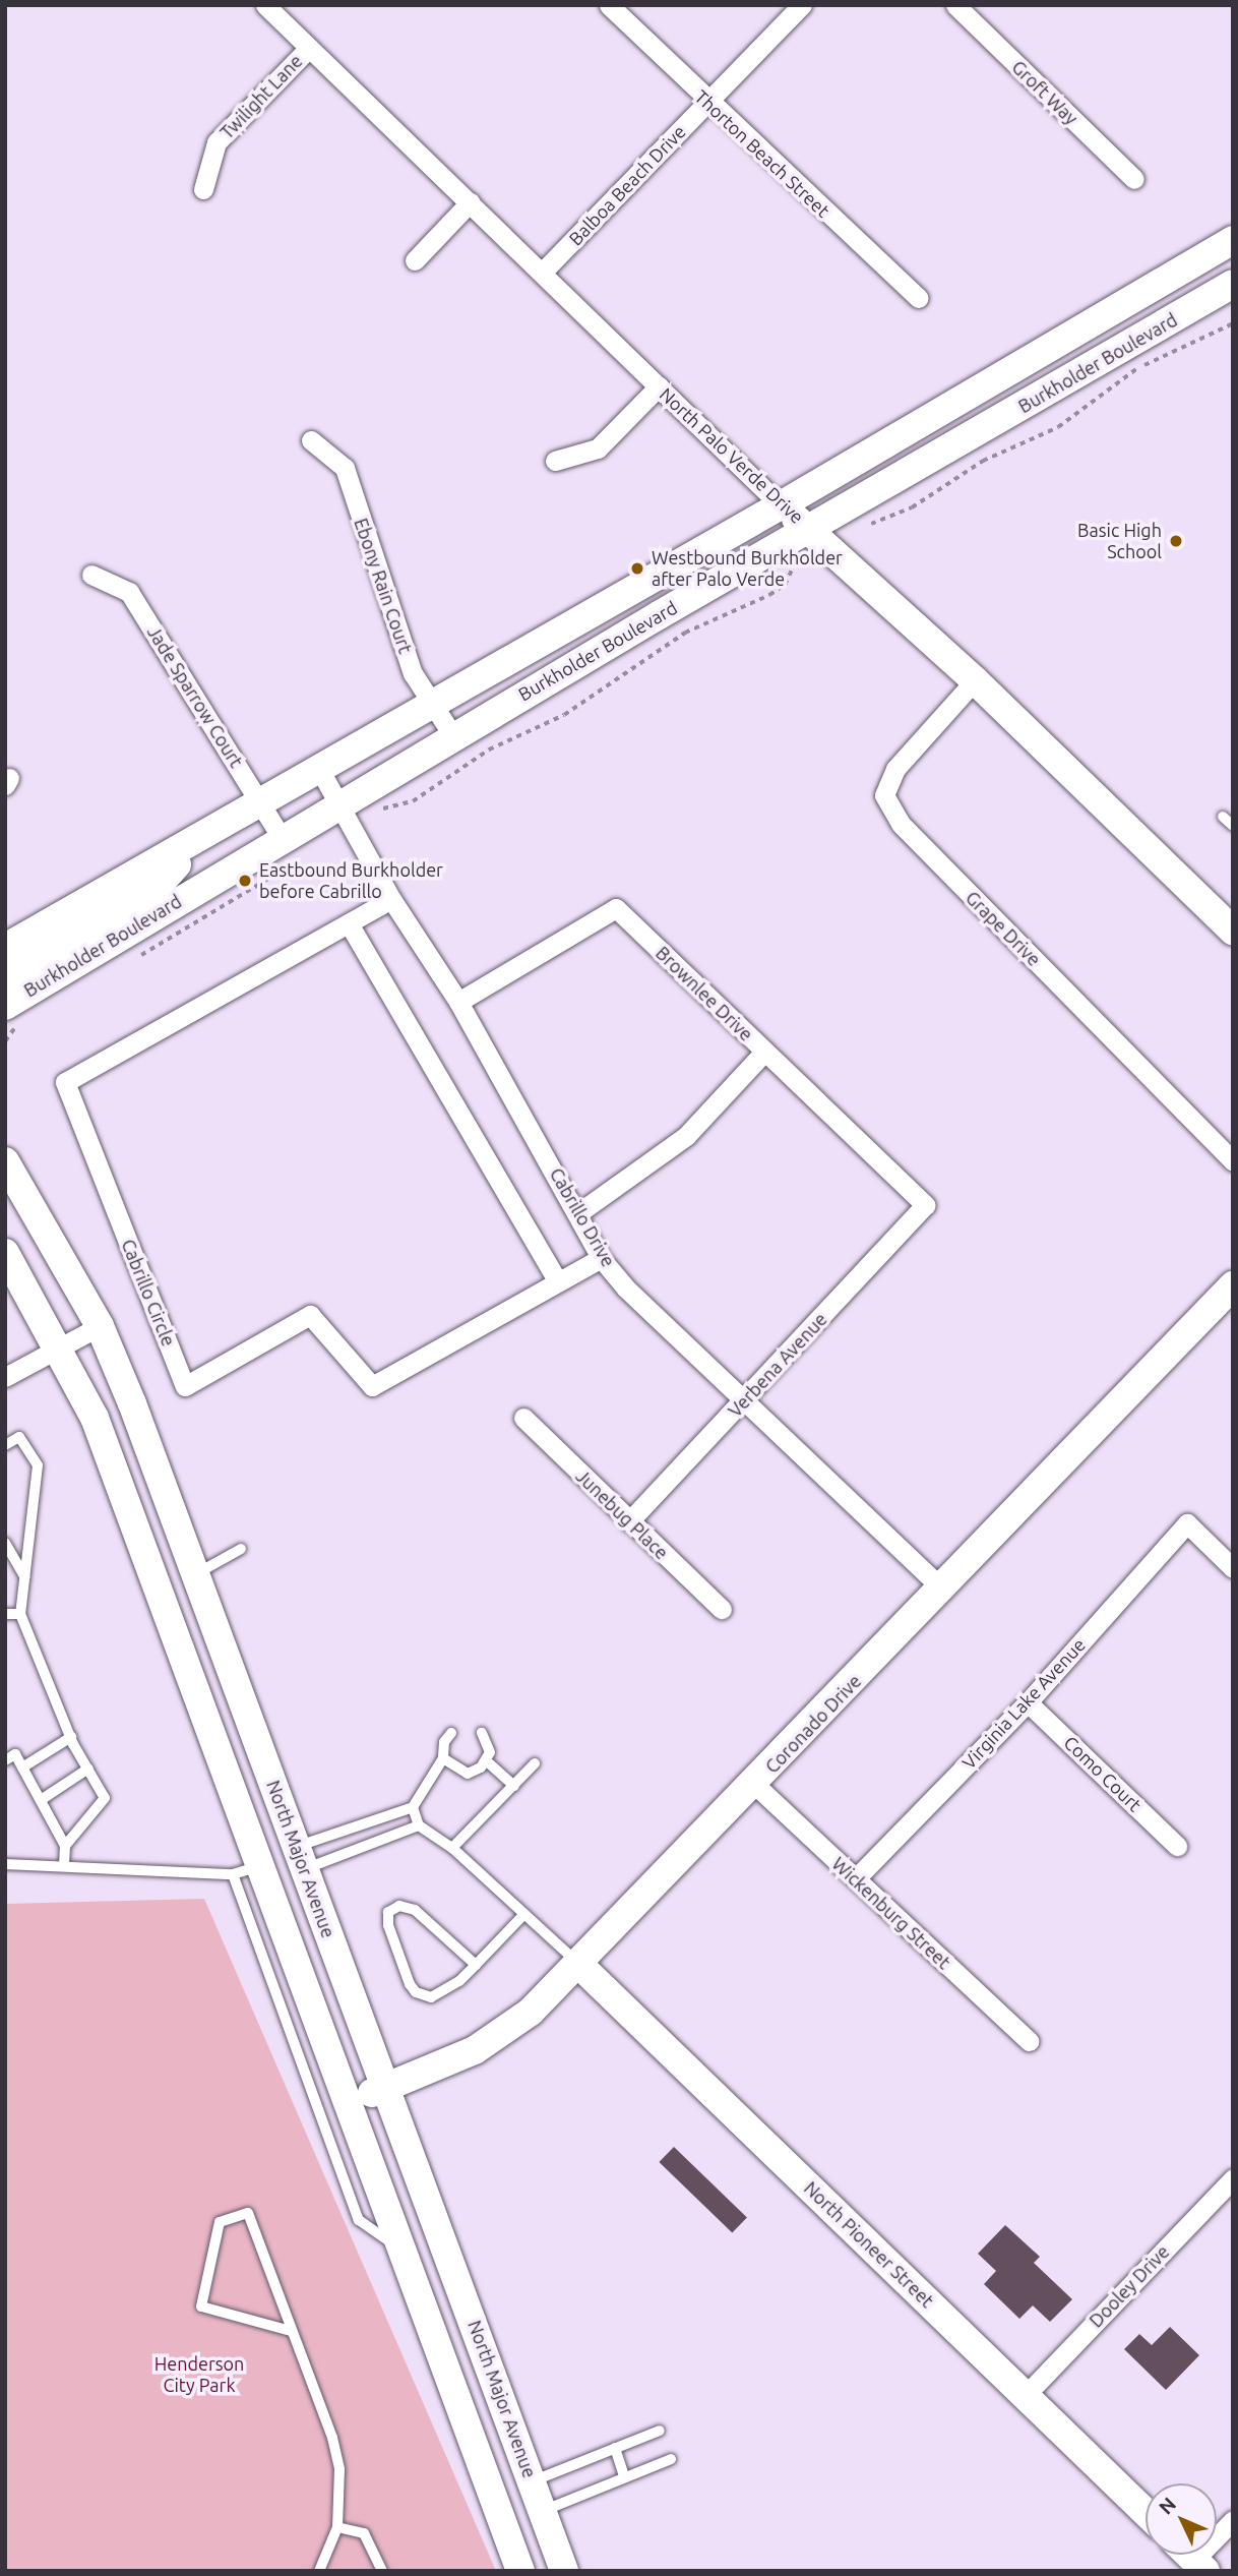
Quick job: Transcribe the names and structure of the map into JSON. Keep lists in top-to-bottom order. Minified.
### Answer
{"streets":{"street":["Groft Way","Twilight Lane","Thorton Beach Street","Balboa Beach Drive","Burkholder Boulevard","North Palo Verde Drive","Ebony Rain Court","Jade Sparrow Court","Grape Drive","Brownlee Drive","Cabrillo Drive","Cabrillo Circle","Verbena Avenue","Junebug Place","Virginia Lake Avenue","Coronado Drive","Como Court","North Major Avenue","Wickenburg Street","North Pioneer Street","Dooley Drive"]},"crossings":[["Twilight Lane","North Palo Verde Drive"],["Thorton Beach Street","Balboa Beach Drive"],["Balboa Beach Drive","North Palo Verde Drive"],["Burkholder Boulevard","North Palo Verde Drive"],["Burkholder Boulevard","Ebony Rain Court"],["Burkholder Boulevard","Jade Sparrow Court"],["Burkholder Boulevard","Cabrillo Drive"],["North Palo Verde Drive","Grape Drive"],["Brownlee Drive","Cabrillo Drive"],["Brownlee Drive","Verbena Avenue"],["Cabrillo Drive","Cabrillo Circle"],["Cabrillo Drive","Verbena Avenue"],["Cabrillo Drive","Coronado Drive"],["Verbena Avenue","Junebug Place"],["Virginia Lake Avenue","Como Court"],["Virginia Lake Avenue","Wickenburg Street"],["Coronado Drive","North Major Avenue"],["Coronado Drive","Wickenburg Street"],["Coronado Drive","North Pioneer Street"],["North Pioneer Street","Dooley Drive"]],"parks":["Henderson City Park"],"places":["Basic High School","Westbound Burkholder after Palo Verde","Eastbound Burkholder before Cabrillo"],"north":"top left"}
